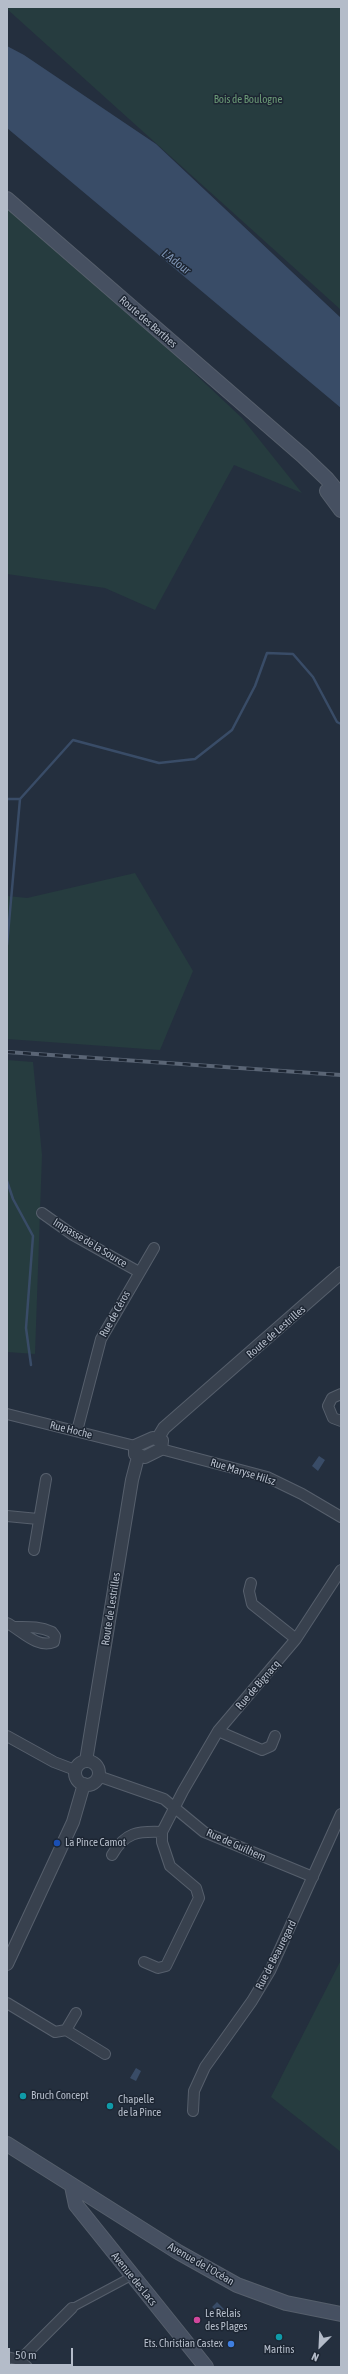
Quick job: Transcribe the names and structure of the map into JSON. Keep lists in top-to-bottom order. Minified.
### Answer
{"streets":{"main road":["Route des Barthes","Avenue de l'Océan","Avenue des Lacs"],"street":["Impasse de la Source","Rue de Céros","Route de Lestrilles","Rue Hoche","Rue Maryse Hilsz","Rue de Bignacq","Rue de Guilhem","Rue de Beauregard"]},"crossings":[["Impasse de la Source","Rue de Céros"],["Rue de Céros","Rue Hoche"],["Route de Lestrilles","Rue Hoche"],["Route de Lestrilles","Rue Maryse Hilsz"],["Route de Lestrilles","Rue de Guilhem"],["Rue de Bignacq","Rue de Guilhem"],["Rue de Guilhem","Rue de Beauregard"],["Avenue de l'Océan","Avenue des Lacs"]],"water":["L'Adour"],"parks":["Bois de Boulogne"],"places":["La Pince Camot","Bruch Concept","Chapelle de la Pince","Le Relais des Plages","Martins","Ets. Christian Castex"],"scale_bar":"50 m","north":"bottom left"}
